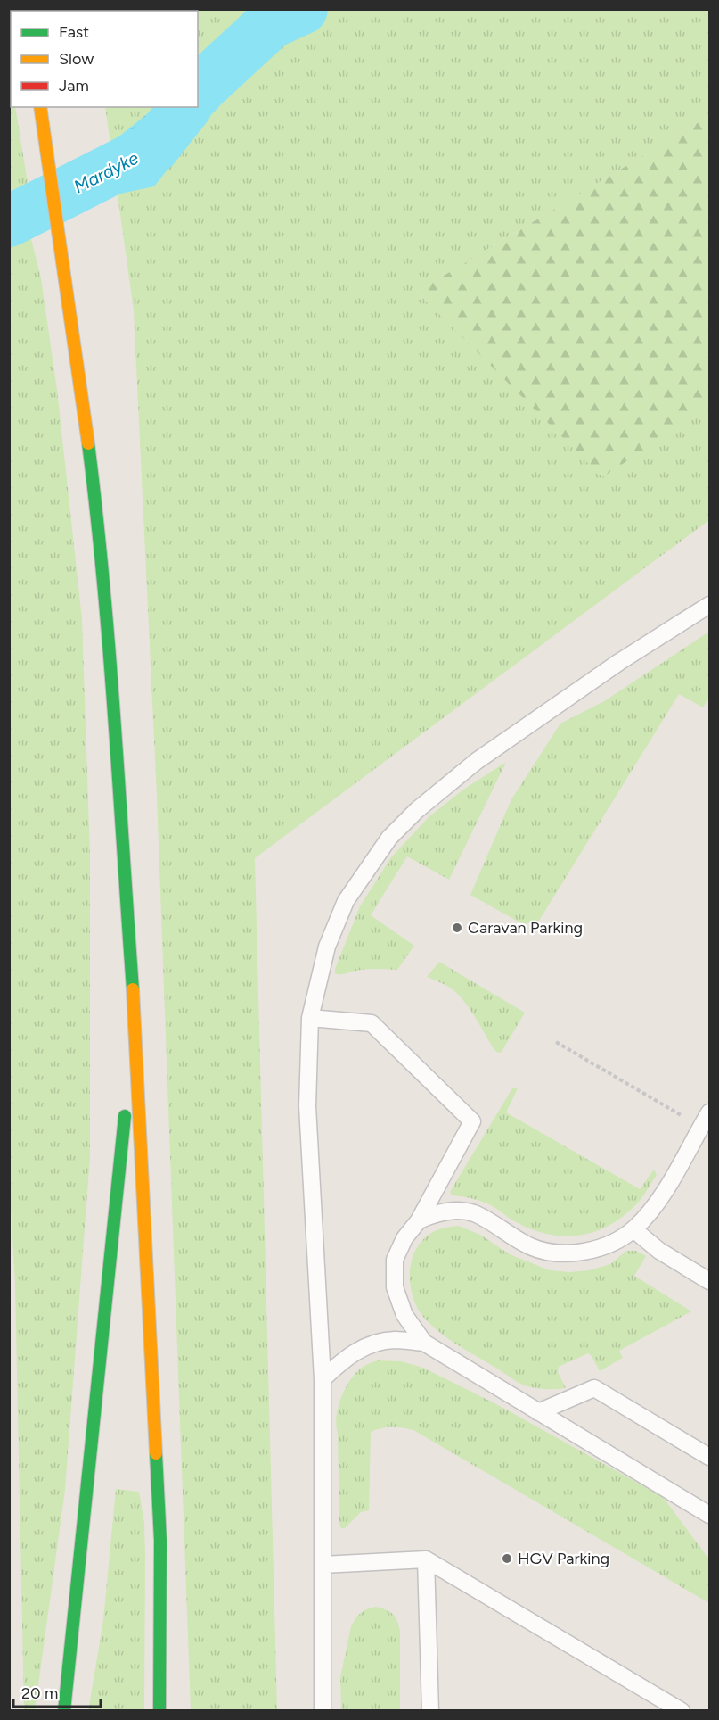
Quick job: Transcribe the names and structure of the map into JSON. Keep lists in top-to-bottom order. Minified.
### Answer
{"water":["Mardyke"],"places":["Caravan Parking","HGV Parking"],"legend":["Fast","Slow","Jam"],"scale_bar":"20 m"}
